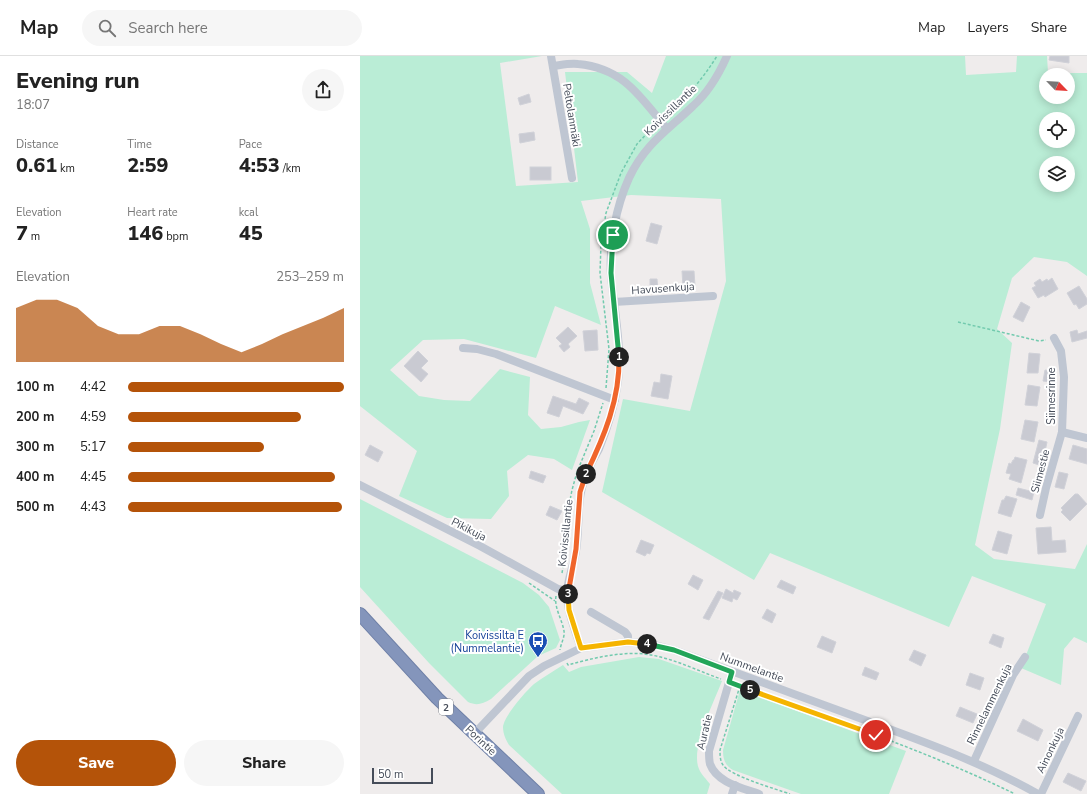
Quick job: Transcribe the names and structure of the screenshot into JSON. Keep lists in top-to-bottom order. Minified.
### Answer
{"streets":{"highway":["2","Porintie"],"street":["Koivissillantie","Peltolanmäki","Havusenkuja","Siimesrinne","Siimestie","Pikikuja","Nummelantie","Rinnelammenkuja","Auratie","Ainonkuja"]},"crossings":[["Koivissillantie","Havusenkuja"],["Koivissillantie","Pikikuja"],["Koivissillantie","Nummelantie"],["Siimesrinne","Siimestie"],["Nummelantie","Rinnelammenkuja"],["Nummelantie","Auratie"],["Nummelantie","Porintie"],["Nummelantie","Ainonkuja"]],"places":{"bus stop":["Koivissilta E (Nummelantie)"]},"scale_bar":"50 m","north":"bottom right","page":{"header":"Map","search":"Search here","nav":["Map","Layers","Share"],"heading":["Evening run","18:07"],"stats":[["Distance","0.61 km"],["Time","2:59"],["Pace","4:53 /km"],["Elevation","7 m"],["Heart rate","146 bpm"],["kcal","45"]],"chart":["Elevation","253–259 m"],"pins":["1","2","3","4","5"],"list":[{"name":"100 m","note":"4:42"},{"name":"200 m","note":"4:59"},{"name":"300 m","note":"5:17"},{"name":"400 m","note":"4:45"},{"name":"500 m","note":"4:43"}],"buttons":["Save","Share"],"scale":"50 m"}}
